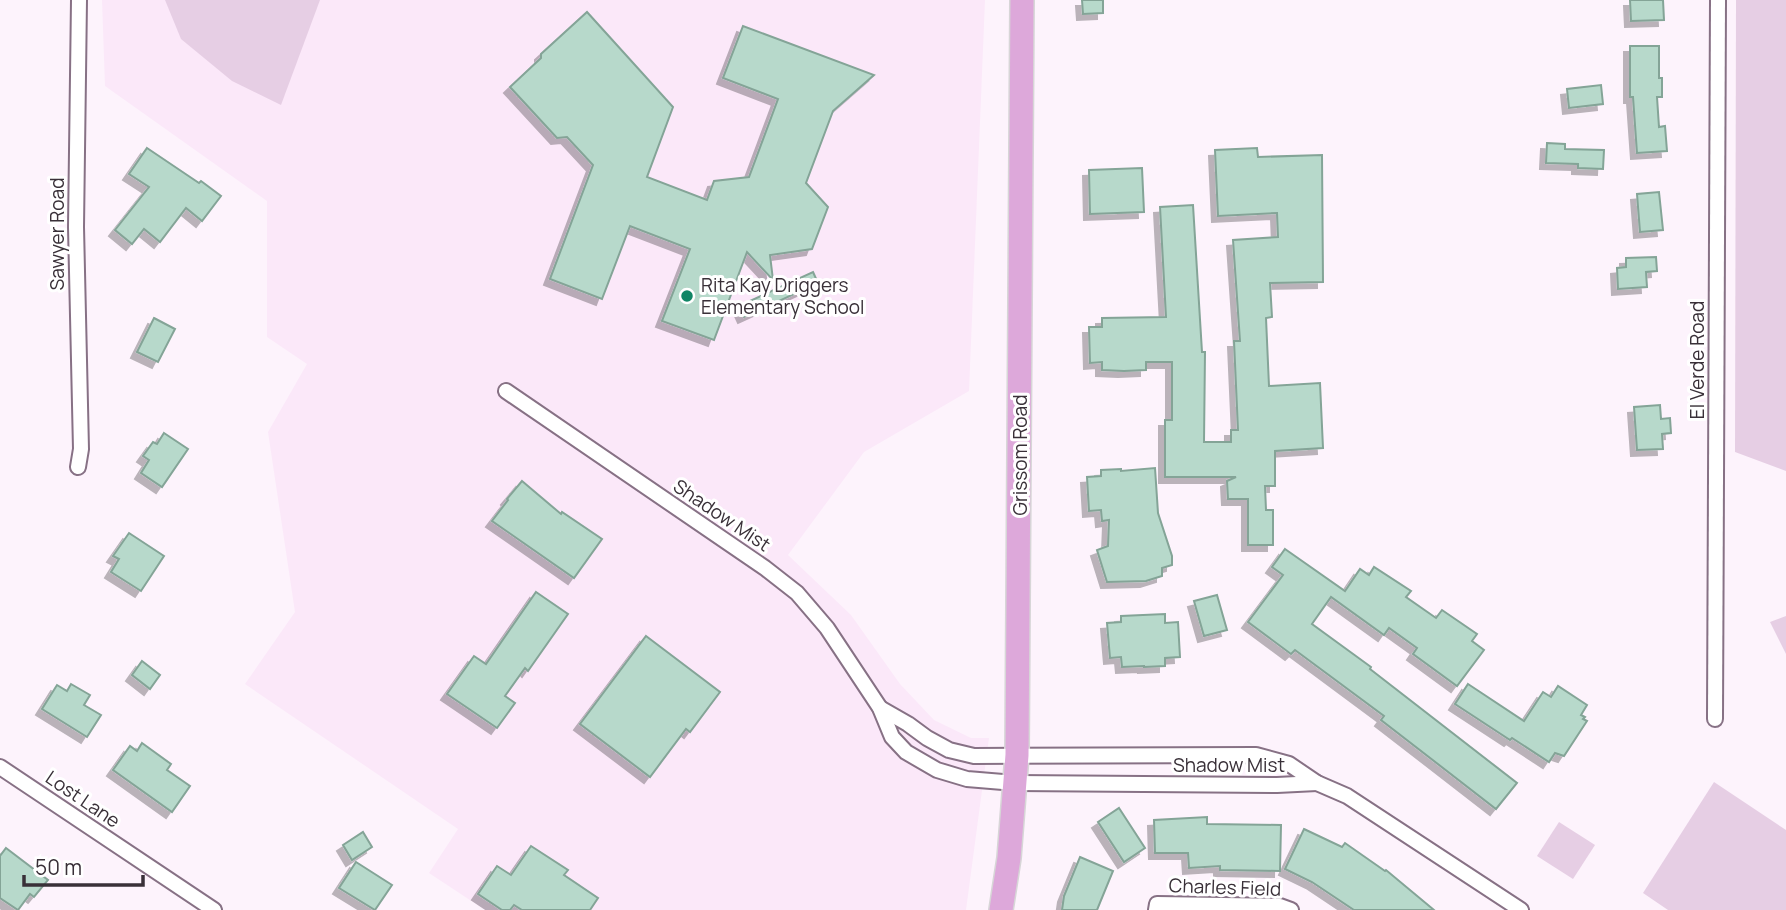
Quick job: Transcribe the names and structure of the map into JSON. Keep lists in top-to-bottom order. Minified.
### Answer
{"streets":{"main road":["Grissom Road"],"street":["Sawyer Road","El Verde Road","Shadow Mist","Lost Lane","Charles Field"]},"crossings":[["Grissom Road","Shadow Mist"]],"places":["Rita Kay Driggers Elementary School"],"scale_bar":"50 m"}
